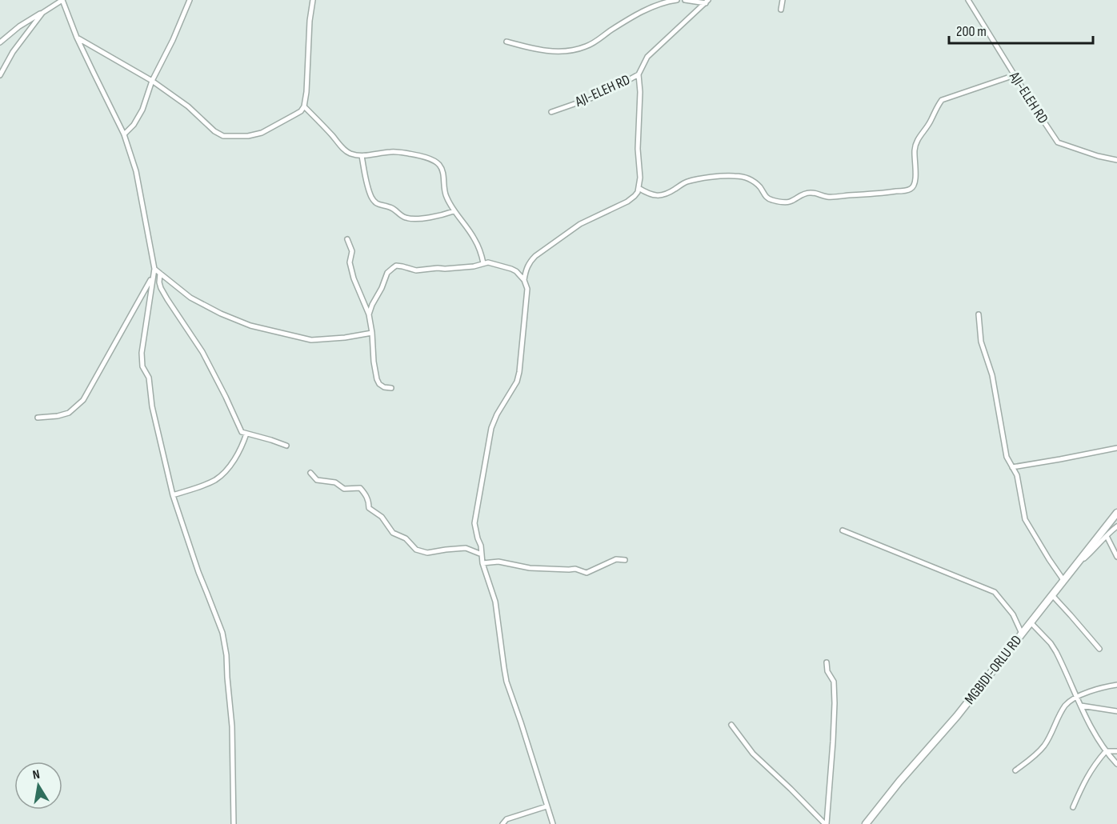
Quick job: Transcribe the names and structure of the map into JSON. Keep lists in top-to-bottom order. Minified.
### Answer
{"streets":{"main road":["MGBIDI-ORLU RD"],"street":["AJI-ELEH RD"]},"scale_bar":"200 m","north":"top"}
